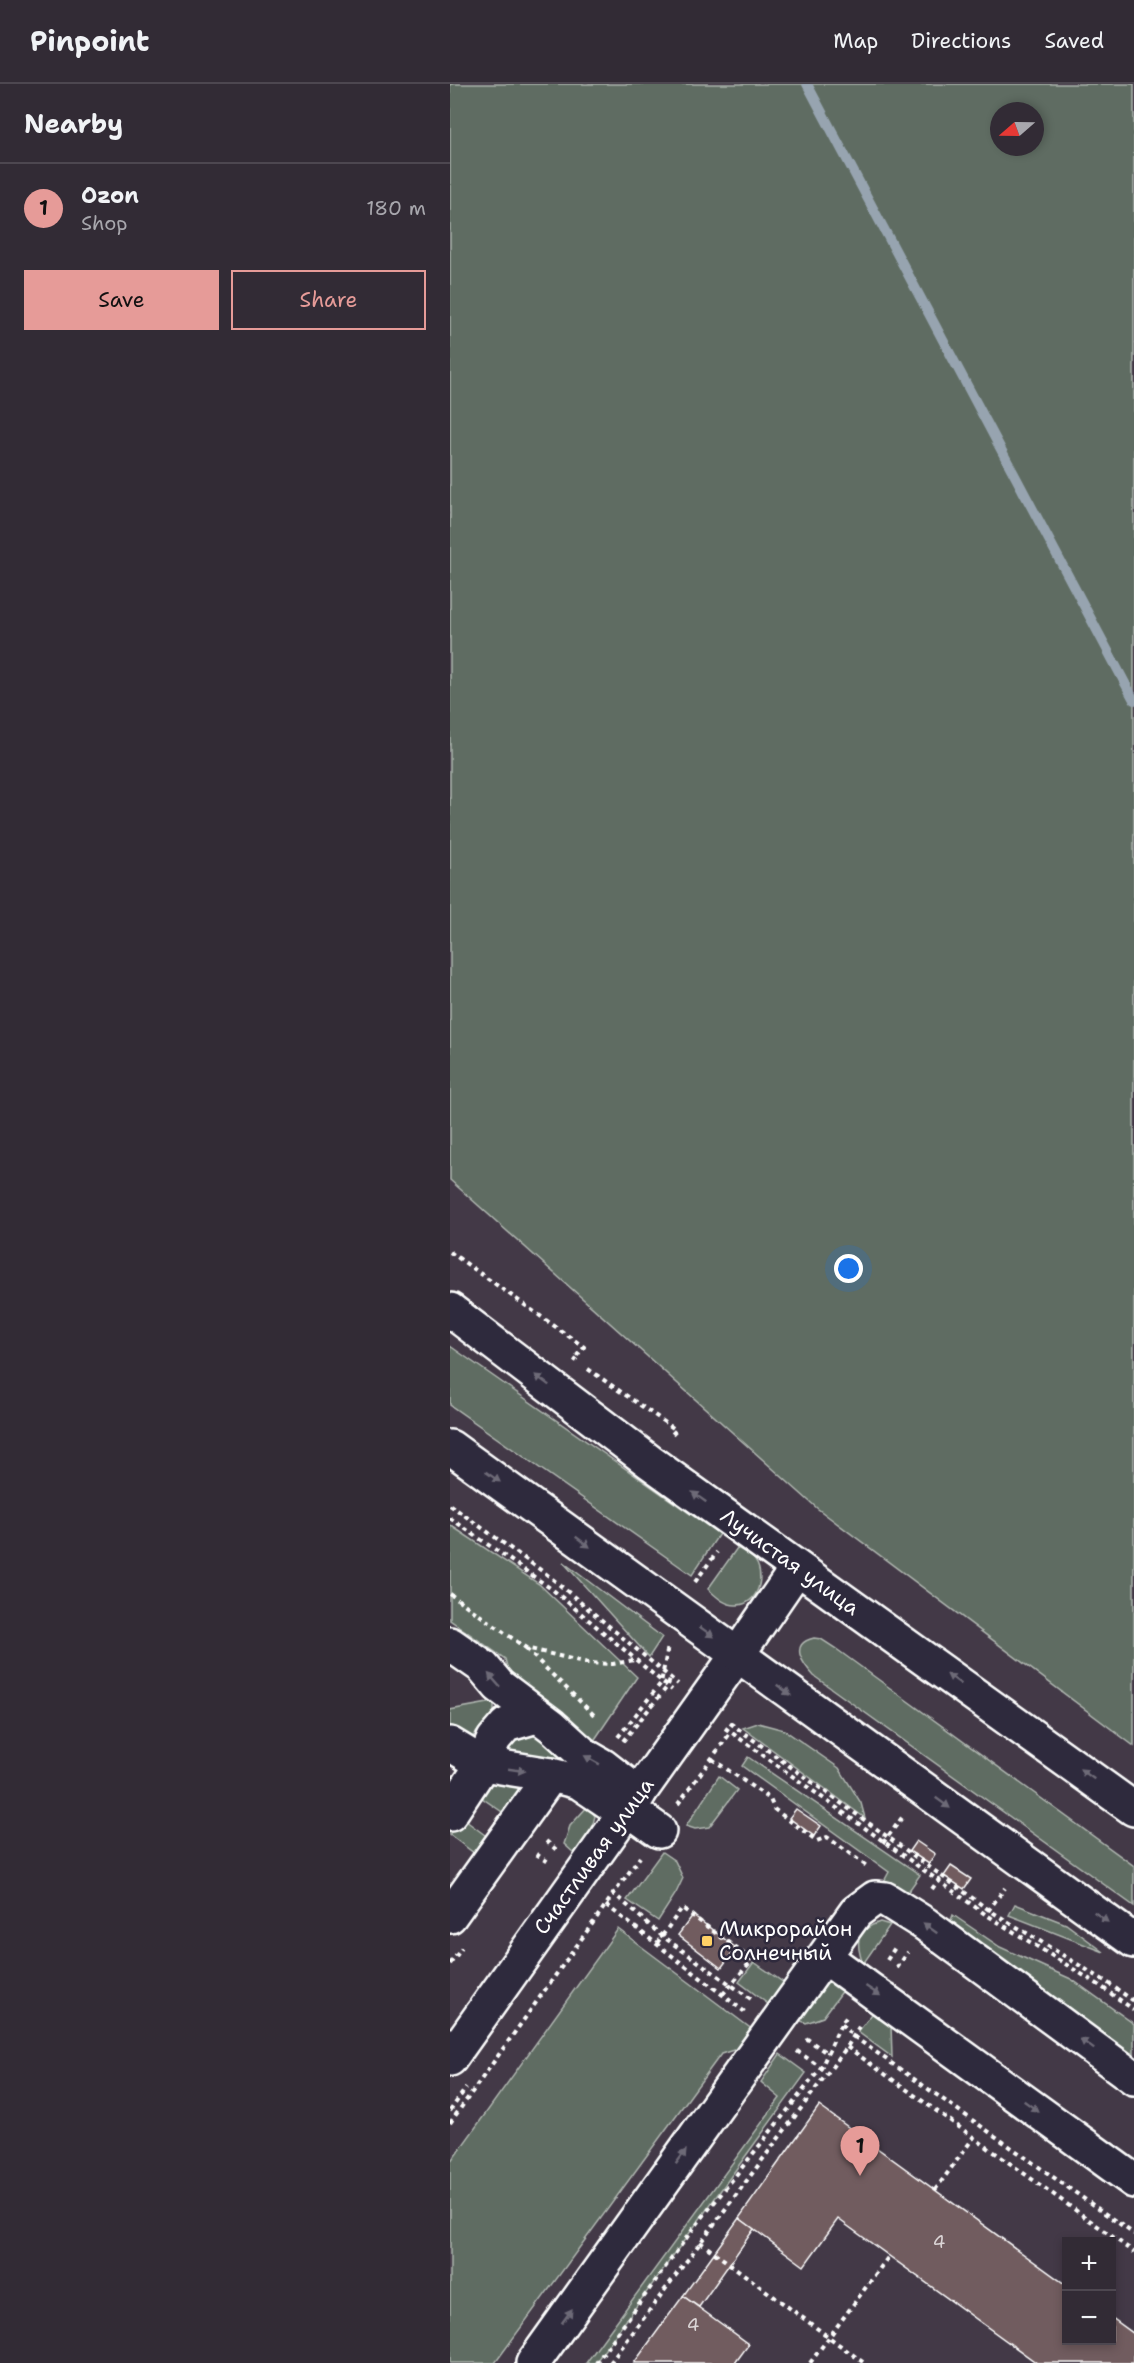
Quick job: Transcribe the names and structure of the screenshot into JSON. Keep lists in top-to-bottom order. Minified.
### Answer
{"streets":{"main road":["Лучистая улица","Счастливая улица"]},"crossings":[["Лучистая улица","Счастливая улица"]],"places":{"transit":["Микрорайон Солнечный"]},"house_numbers":["4","4"],"north":"left","page":{"header":"Pinpoint","nav":["Map","Directions","Saved"],"heading":"Nearby","list":[{"mark":"1","name":"Ozon","note":"Shop","value":"180 m"}],"buttons":["Save","Share"],"pins":"1","map_buttons":["+","−"]}}
